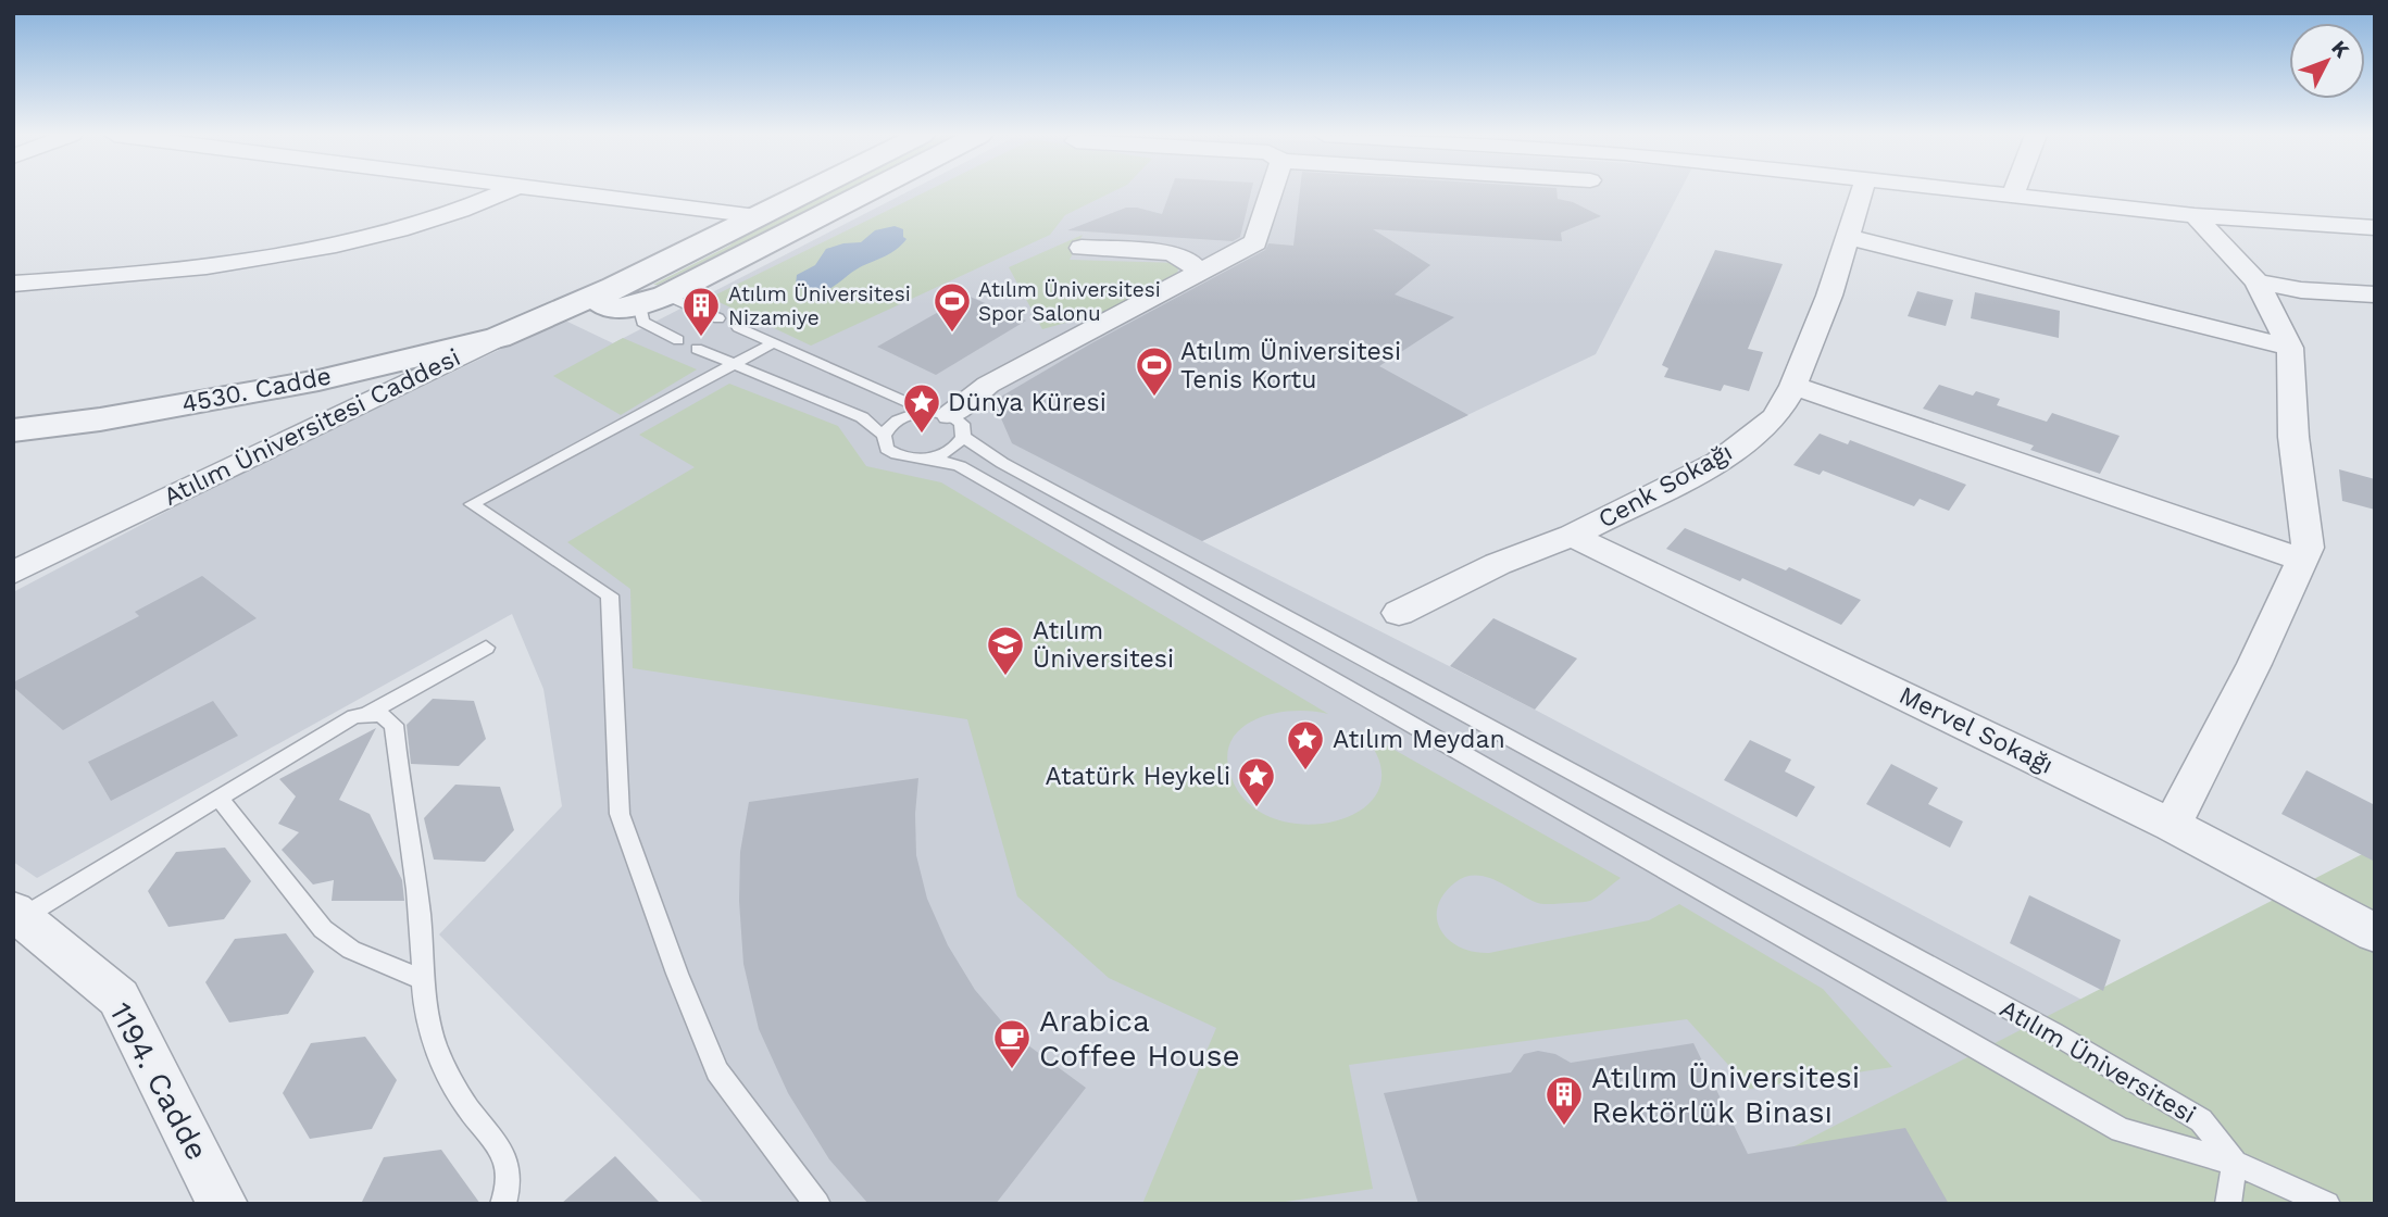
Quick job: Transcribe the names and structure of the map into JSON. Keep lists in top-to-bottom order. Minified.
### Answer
{"streets":{"street":["4530. Cadde","Atılım Üniversitesi Caddesi","Cenk Sokağı","Mervel Sokağı","1194. Cadde"],"lane":["Atılım Üniversitesi"]},"crossings":[["4530. Cadde","Atılım Üniversitesi Caddesi"],["Cenk Sokağı","Mervel Sokağı"]],"places":{"sports":["Atılım Üniversitesi Spor Salonu","Atılım Üniversitesi Tenis Kortu"],"building":["Atılım Üniversitesi Nizamiye","Atılım Üniversitesi Rektörlük Binası"],"place":["Dünya Küresi","Atılım Meydan","Atatürk Heykeli"],"school or university":["Atılım Üniversitesi"],"cafe":["Arabica Coffee House"]},"north":"top right"}
